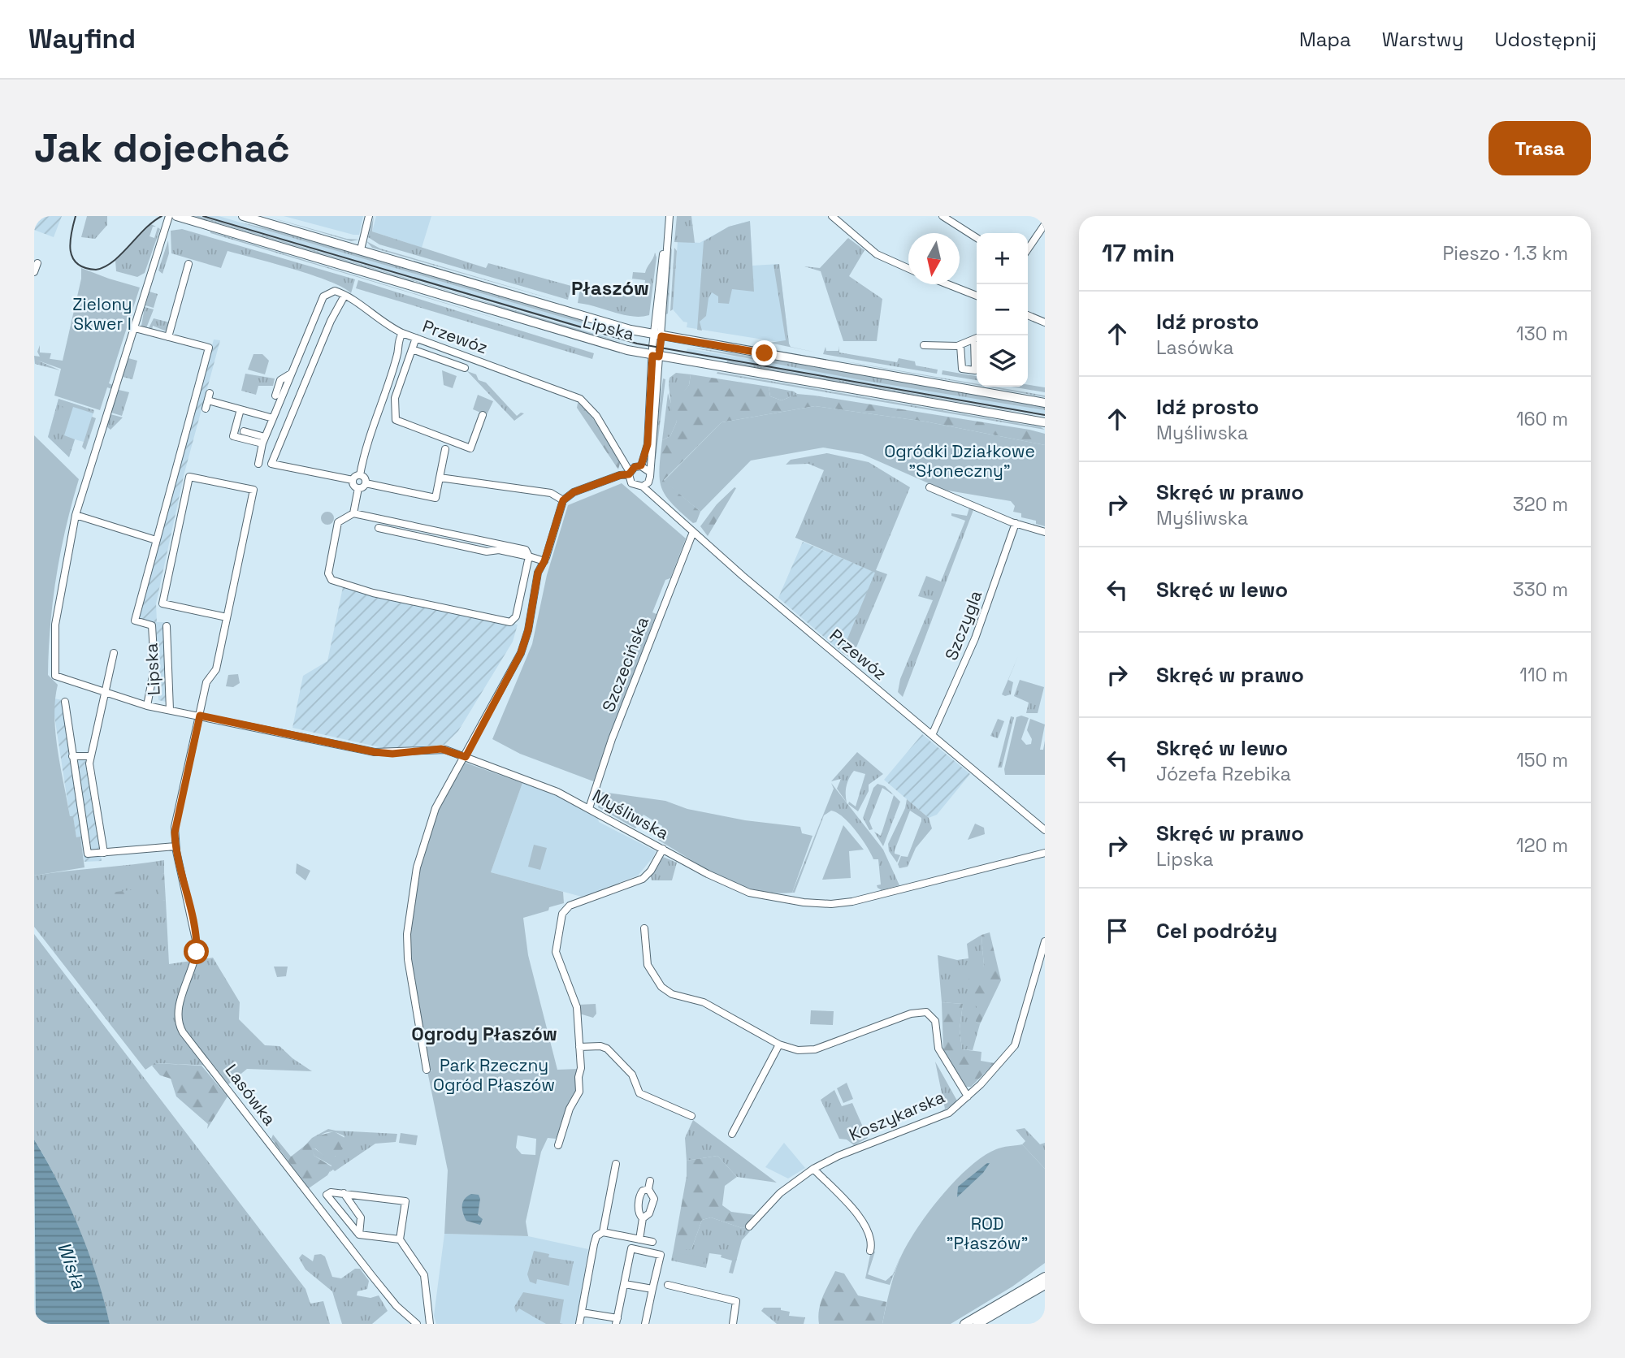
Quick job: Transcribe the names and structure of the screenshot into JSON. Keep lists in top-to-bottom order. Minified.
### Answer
{"streets":{"main road":["Lipska"],"street":["Przewóz","Szczygla","Szczecińska","Myśliwska","Lasówka","Koszykarska"]},"crossings":[["Lipska","Myśliwska"],["Przewóz","Szczygla"],["Przewóz","Szczecińska"],["Szczecińska","Myśliwska"]],"districts":["Płaszów","Ogrody Płaszów"],"water":["Wisła"],"parks":["Zielony Skwer I","Ogródki Działkowe \"Słoneczny\"","Park Rzeczny Ogród Płaszów","ROD \"Płaszów\""],"north":"bottom","page":{"header":"Wayfind","nav":["Mapa","Warstwy","Udostępnij"],"buttons":"Trasa","title":"Jak dojechać","heading":["17 min","Pieszo · 1.3 km"],"map_buttons":["+","−"],"list":[["Idź prosto","Lasówka","130 m"],["Idź prosto","Myśliwska","160 m"],["Skręć w prawo","Myśliwska","320 m"],["Skręć w lewo","330 m"],["Skręć w prawo","110 m"],["Skręć w lewo","Józefa Rzebika","150 m"],["Skręć w prawo","Lipska","120 m"],"Cel podróży"]}}
